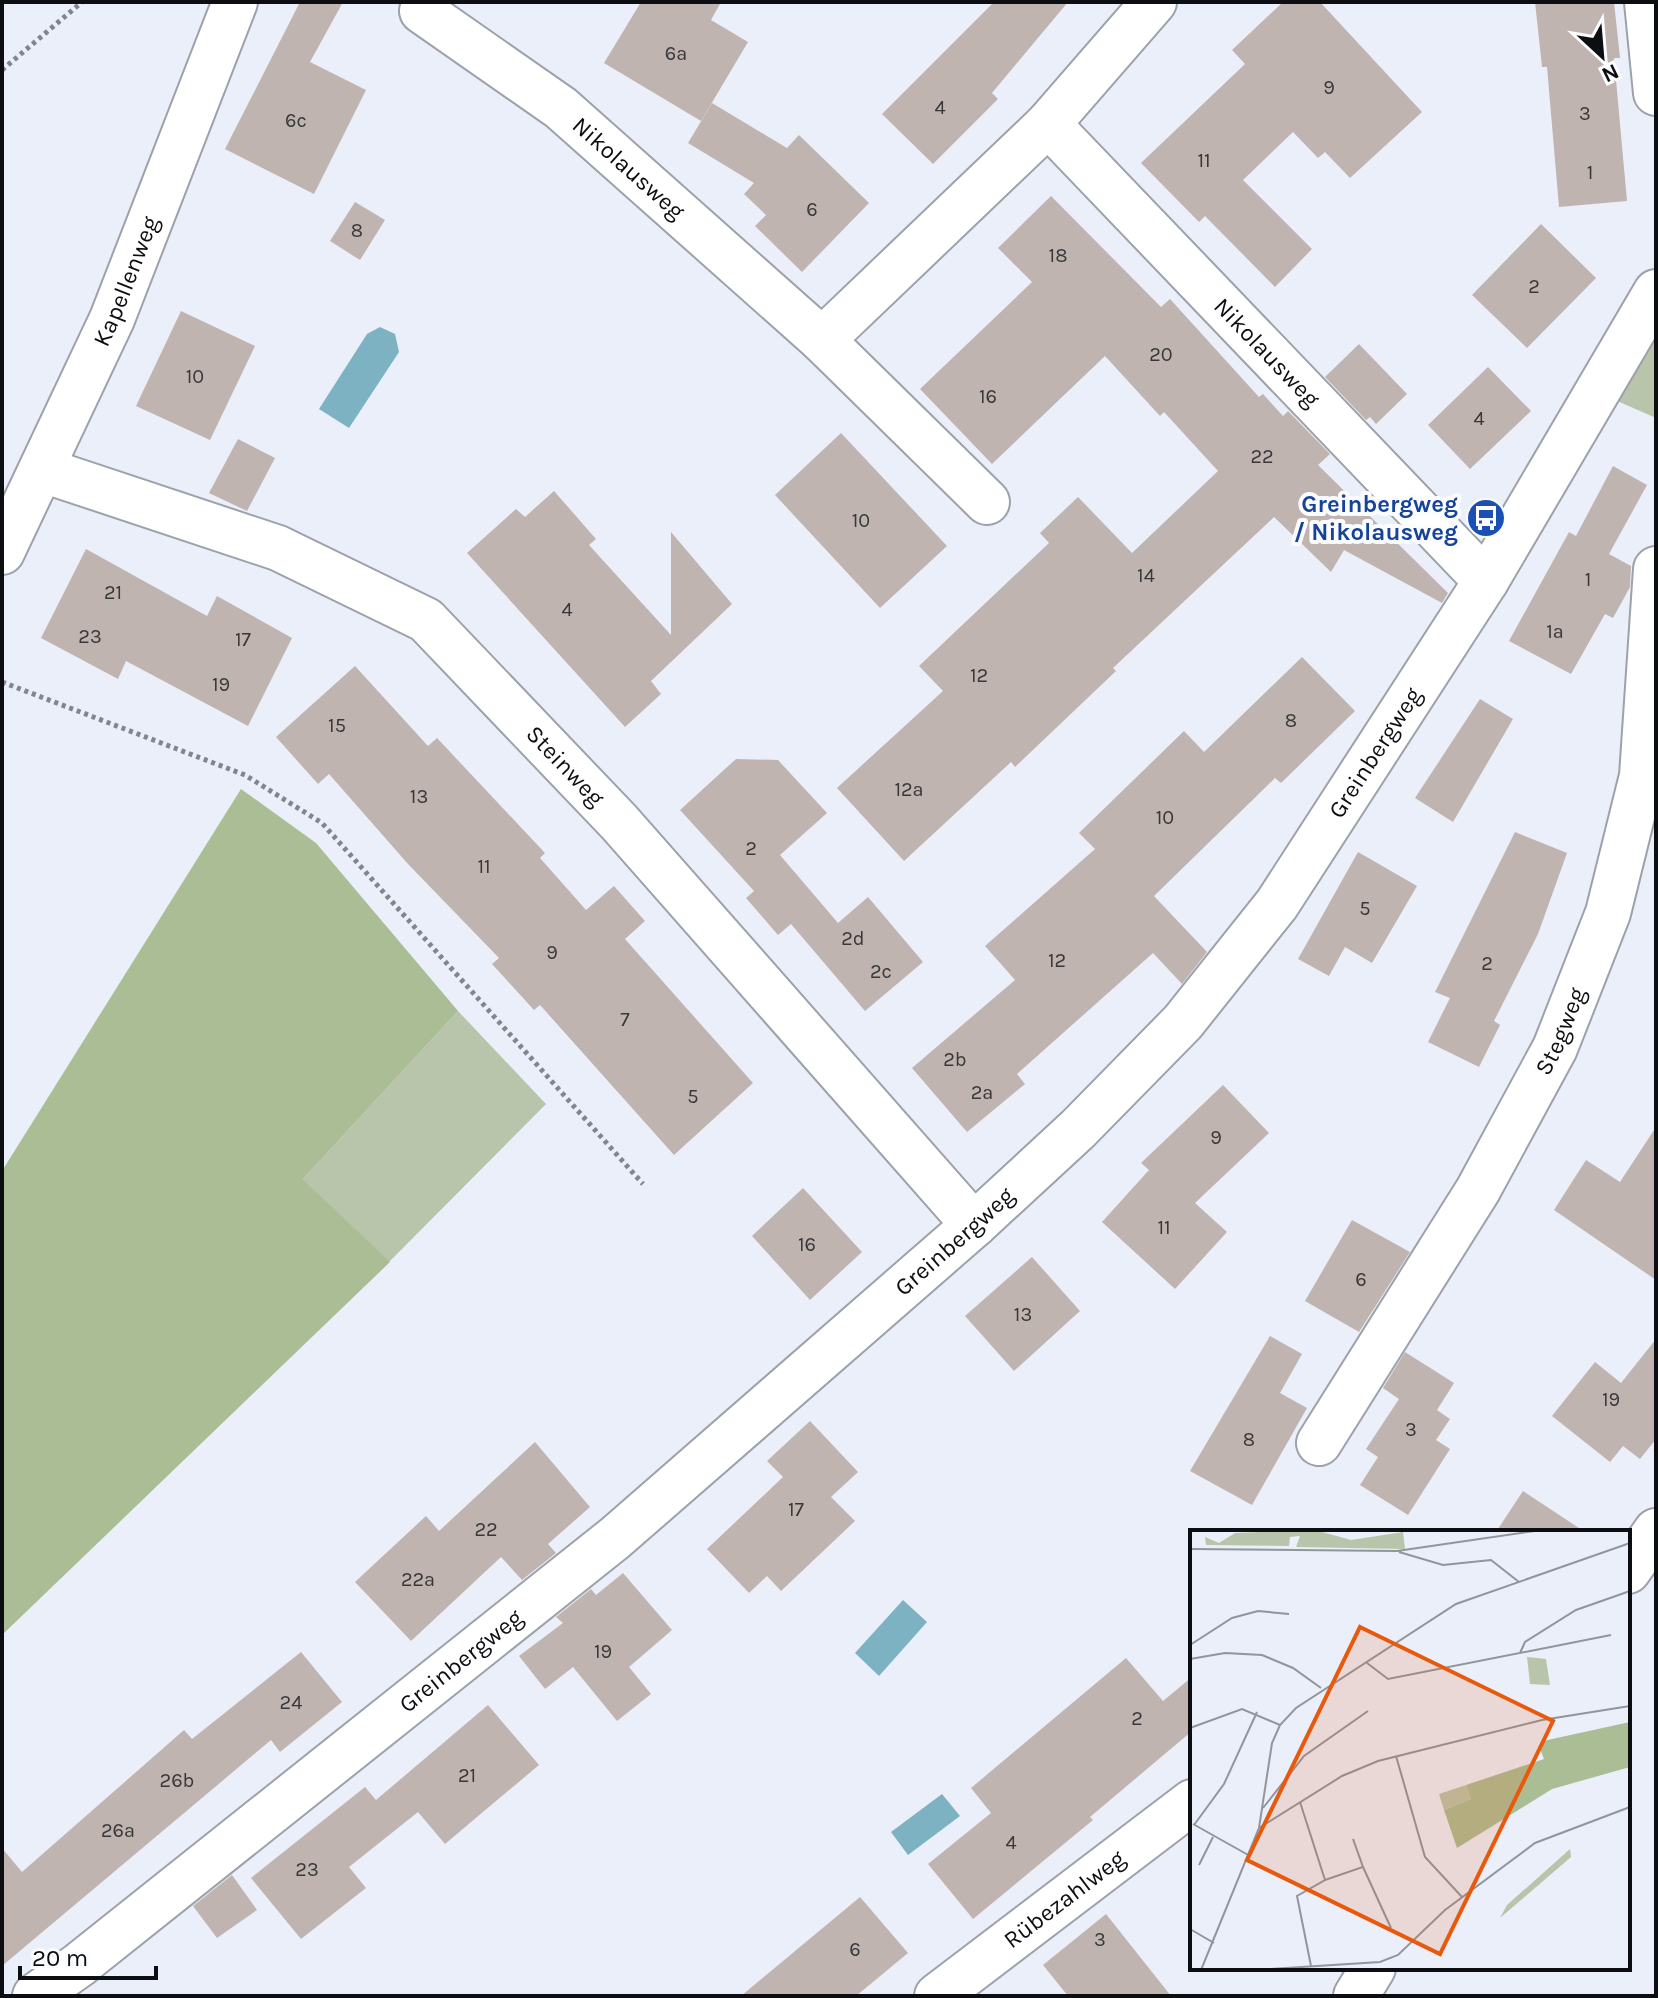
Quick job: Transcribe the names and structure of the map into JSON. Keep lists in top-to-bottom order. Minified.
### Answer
{"streets":{"street":["Nikolausweg","Kapellenweg","Greinbergweg","Steinweg","Stegweg","Rübezahlweg"]},"crossings":[["Nikolausweg","Greinbergweg"],["Kapellenweg","Steinweg"],["Greinbergweg","Steinweg"]],"places":{"bus stop":["Greinbergweg / Nikolausweg"]},"house_numbers":["6a","9","4","3","6c","11","1","6","8","18","2","20","10","16","4","22","10","14","1","21","4","1a","23","17","12","19","8","15","12a","13","10","2","11","5","2d","9","12","2","2c","7","2b","2a","5","9","11","16","6","13","19","3","8","17","22","22a","19","24","2","21","26b","26a","4","23","3","6"],"scale_bar":"20 m","north":"bottom right"}
